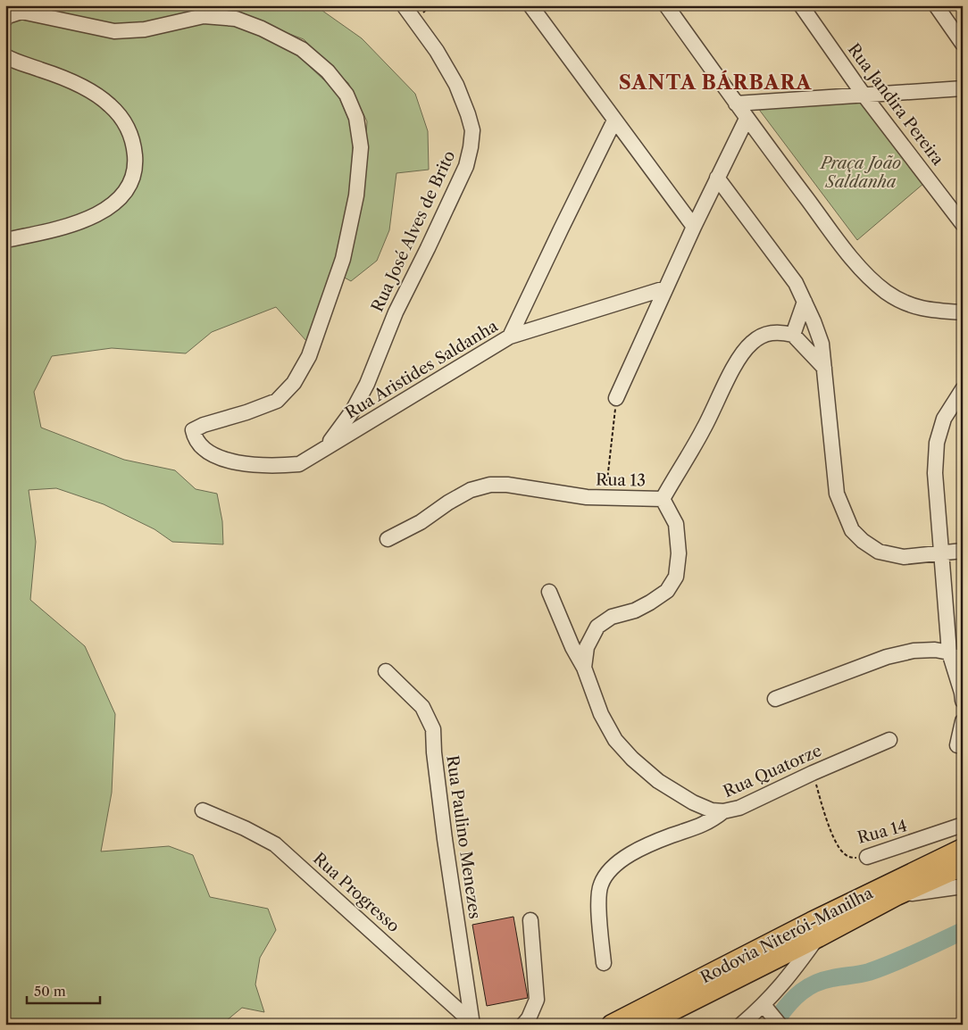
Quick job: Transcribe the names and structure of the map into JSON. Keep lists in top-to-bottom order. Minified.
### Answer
{"streets":{"highway":["Rodovia Niterói-Manilha"],"street":["Rua Jandira Pereira","Rua José Alves de Brito","Rua Aristides Saldanha","Rua 13","Rua Quatorze","Rua 14","Rua Paulino Menezes","Rua Progresso"]},"crossings":[["Rua José Alves de Brito","Rua Aristides Saldanha"],["Rua Quatorze","Rua 14"],["Rua Paulino Menezes","Rua Progresso"]],"districts":["SANTA BÁRBARA"],"parks":["Praça João Saldanha"],"scale_bar":"50 m"}
